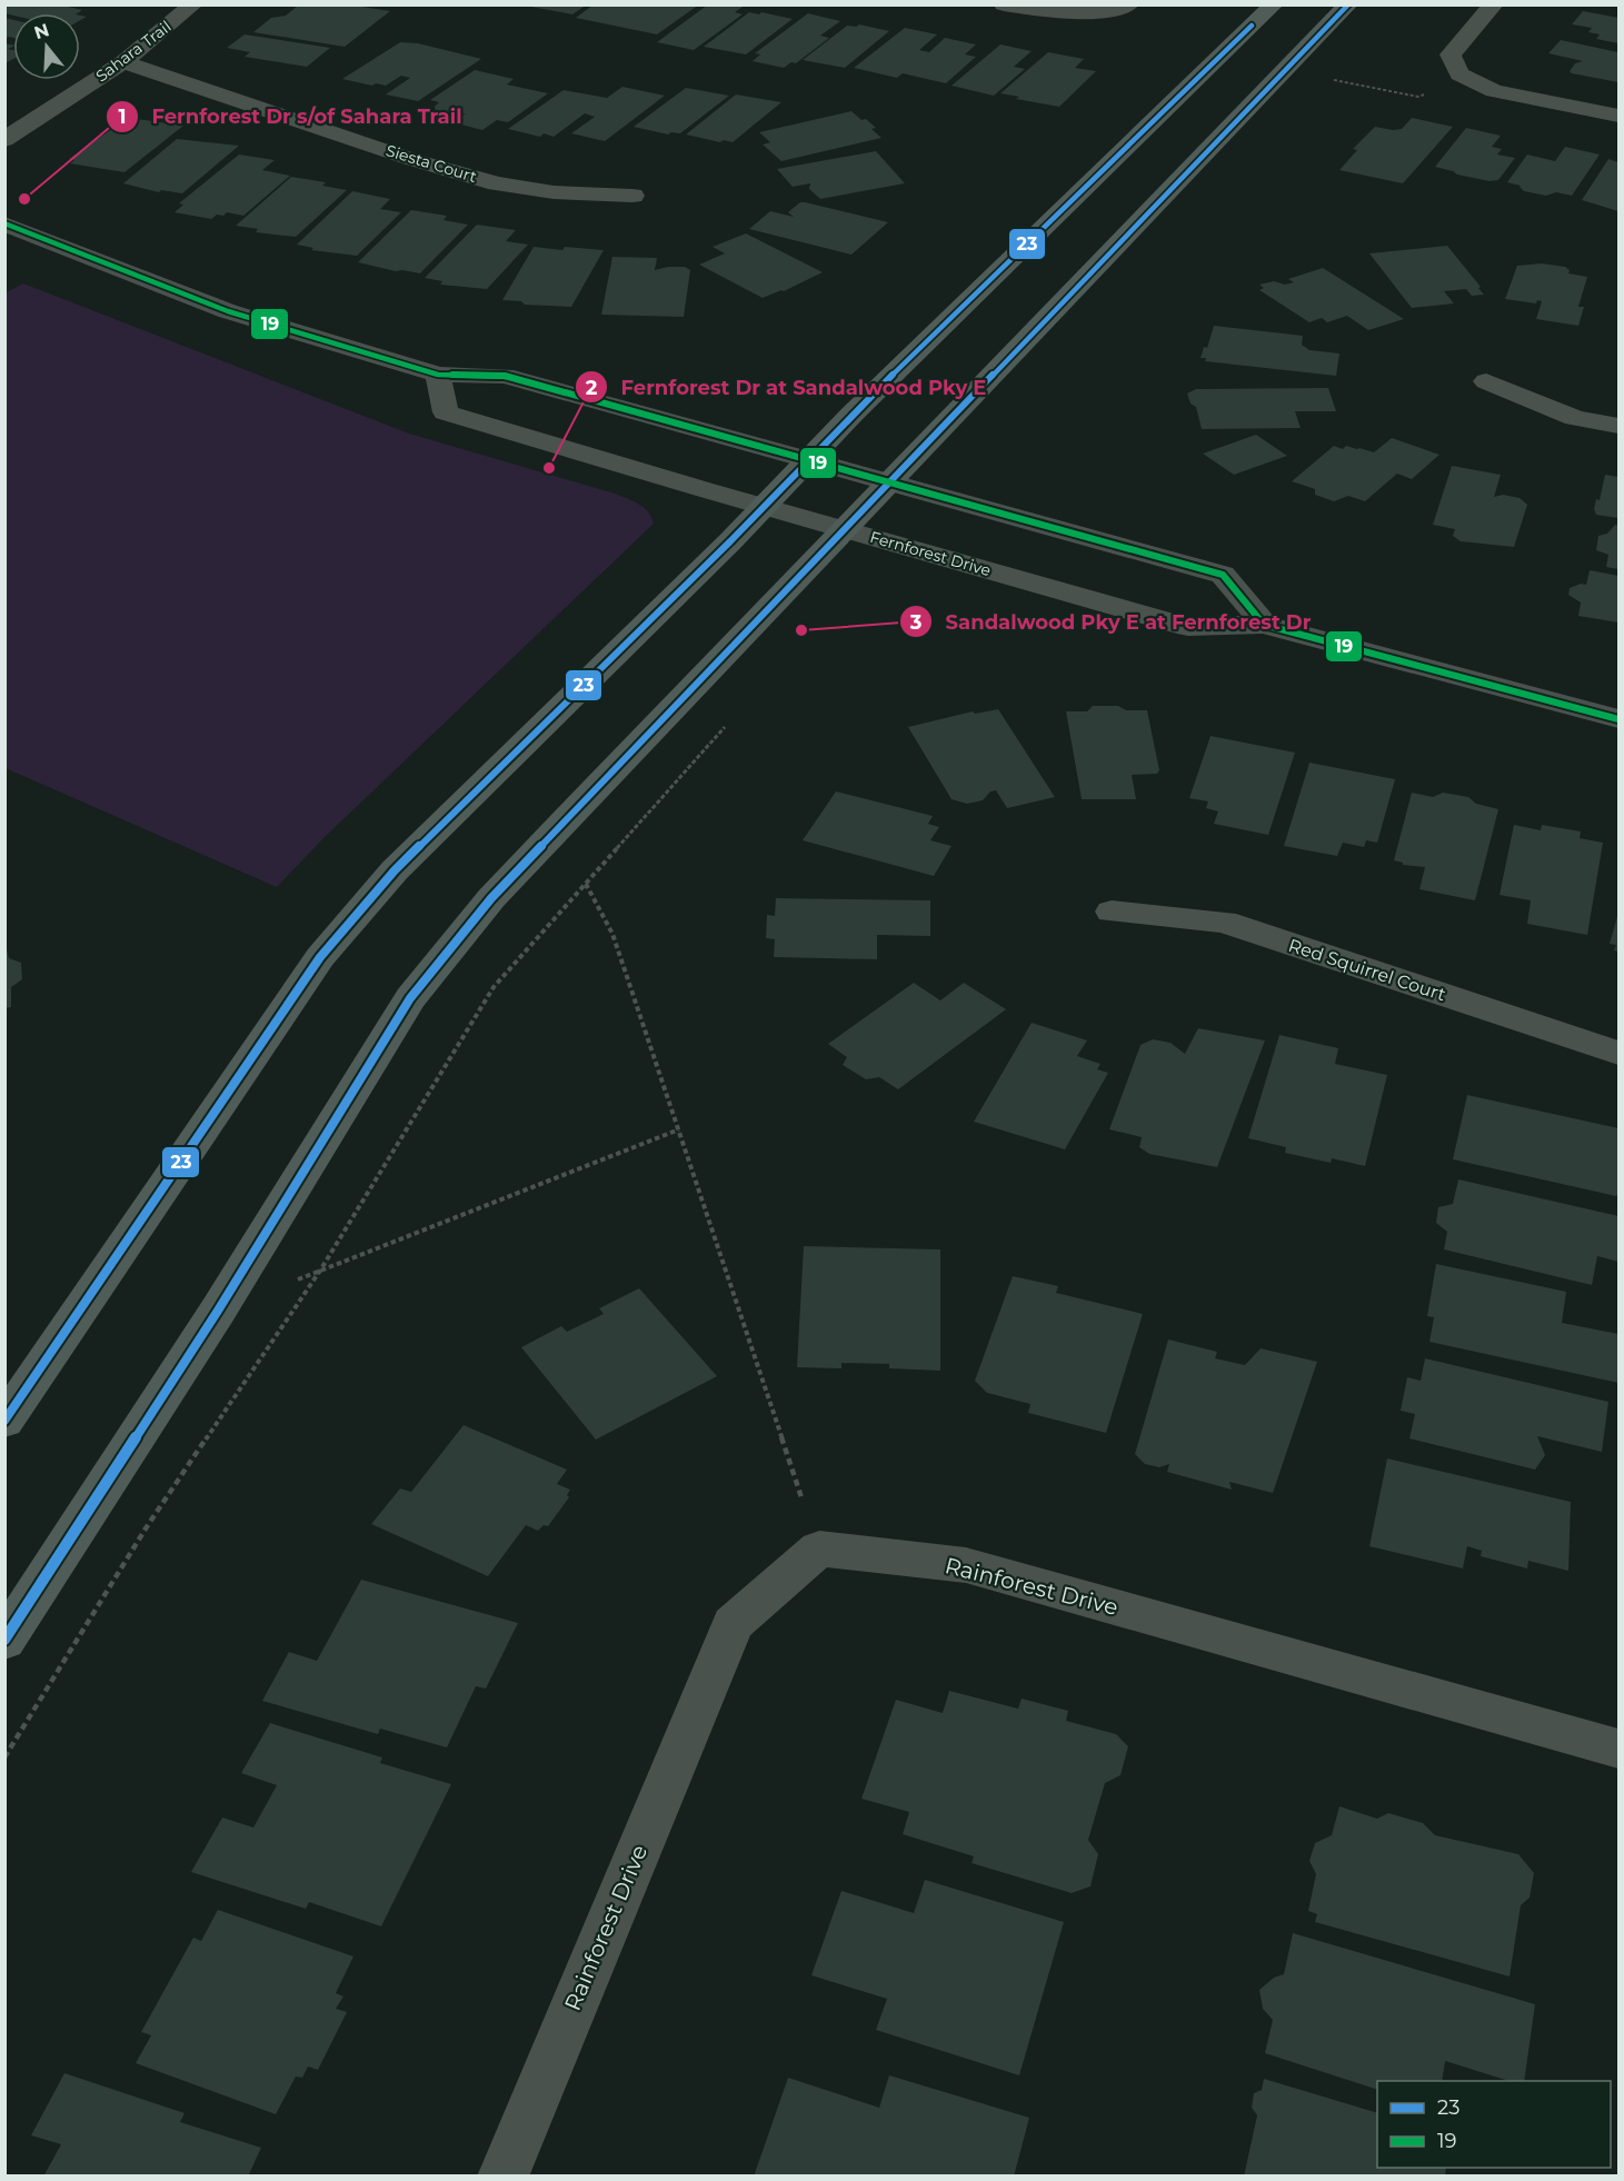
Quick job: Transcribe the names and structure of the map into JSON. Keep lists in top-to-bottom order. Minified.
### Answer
{"streets":{"street":["Sahara Trail","Siesta Court","Fernforest Drive","Red Squirrel Court","Rainforest Drive"]},"crossings":[["Sahara Trail","Siesta Court"]],"places":["Fernforest Dr s/of Sahara Trail","Fernforest Dr at Sandalwood Pky E","Sandalwood Pky E at Fernforest Dr"],"lines":["transit line 23","transit line 19"],"legend":["23","19"],"north":"top"}
